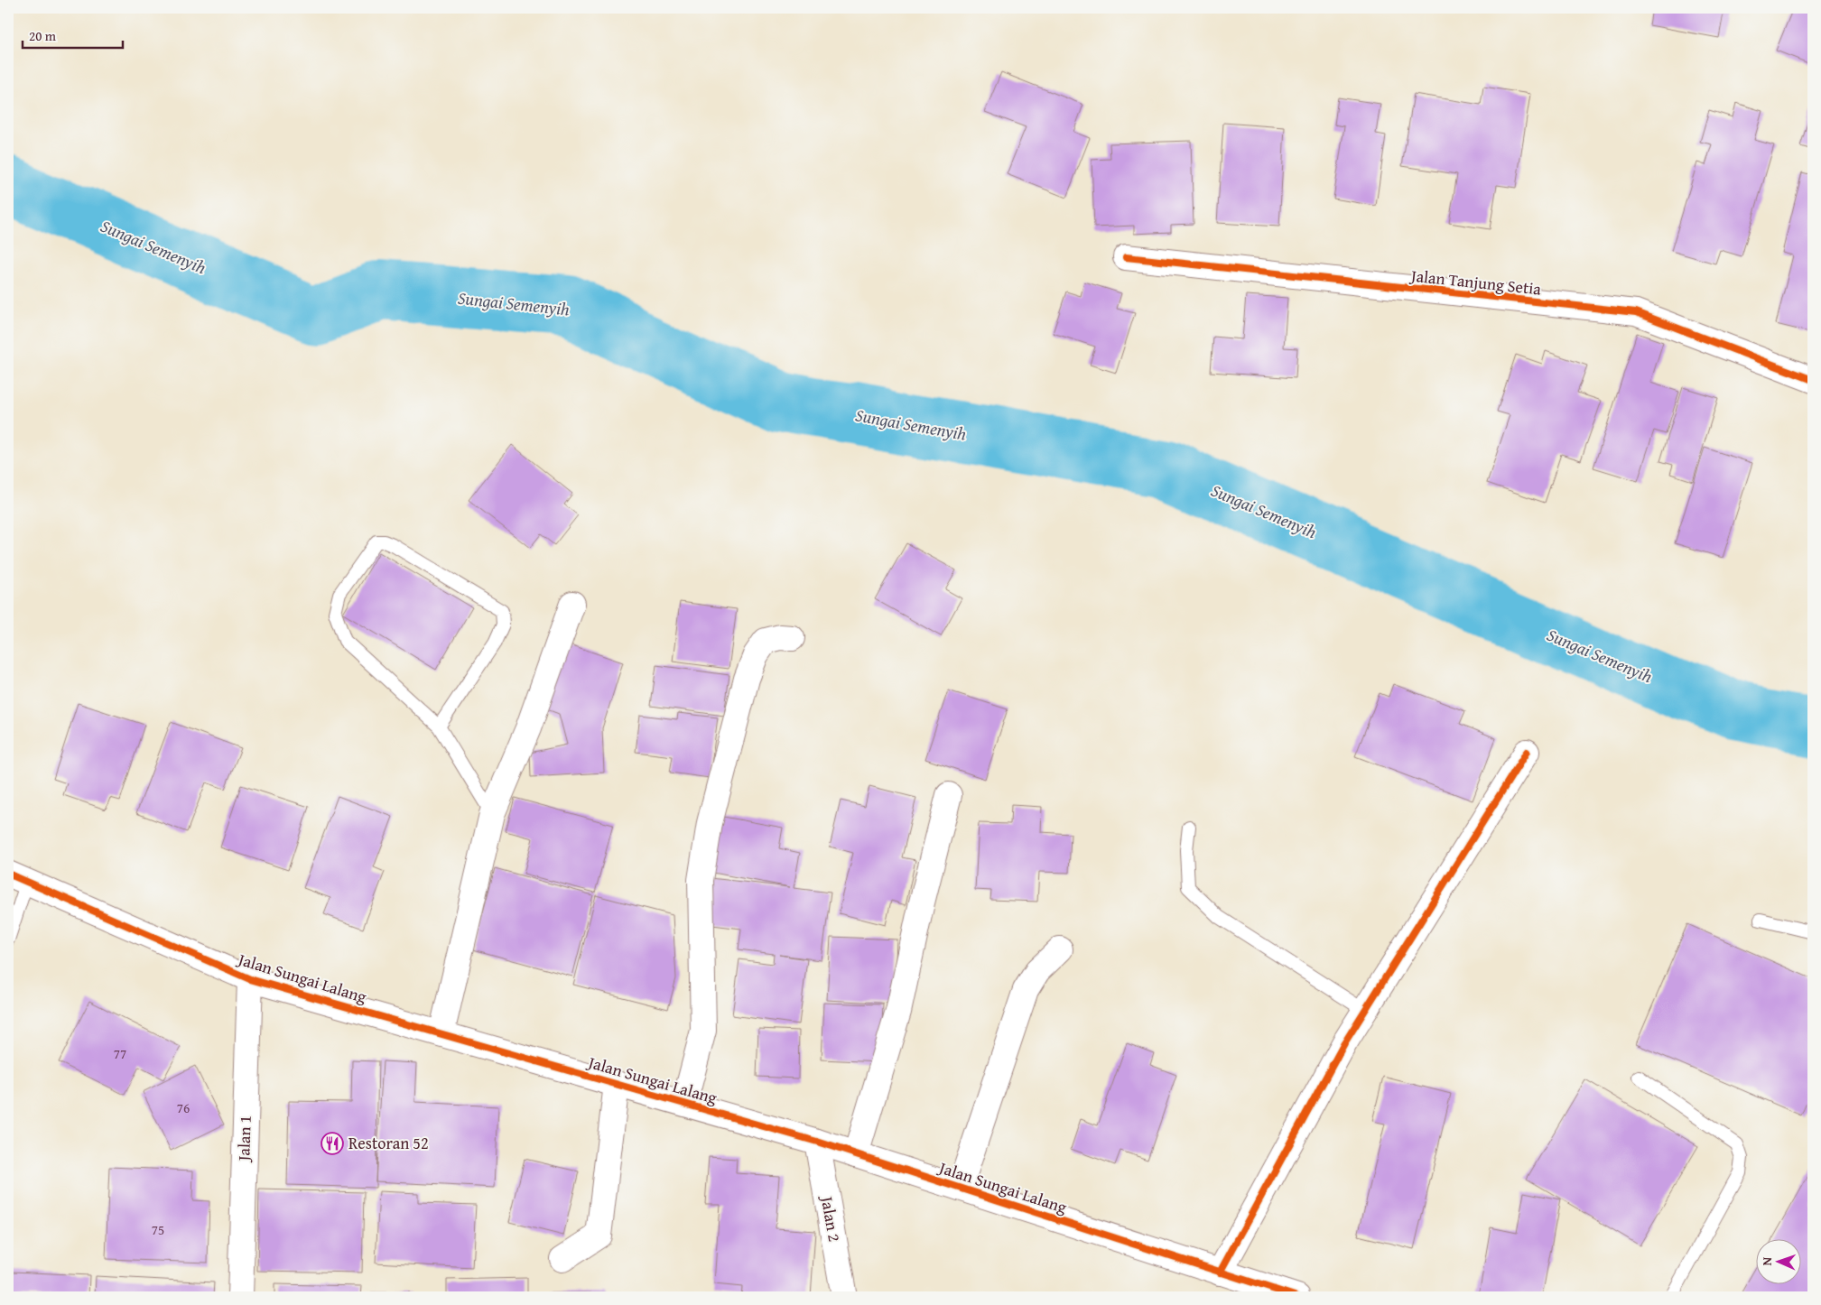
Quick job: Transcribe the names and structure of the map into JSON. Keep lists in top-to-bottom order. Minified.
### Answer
{"streets":{"street":["Jalan Tanjung Setia","Jalan Sungai Lalang","Jalan 1","Jalan 2"]},"crossings":[["Jalan Sungai Lalang","Jalan 1"],["Jalan Sungai Lalang","Jalan 2"]],"water":["Sungai Semenyih"],"places":{"restaurant":["Restoran 52"]},"house_numbers":["77","76","75"],"scale_bar":"20 m","north":"left"}
